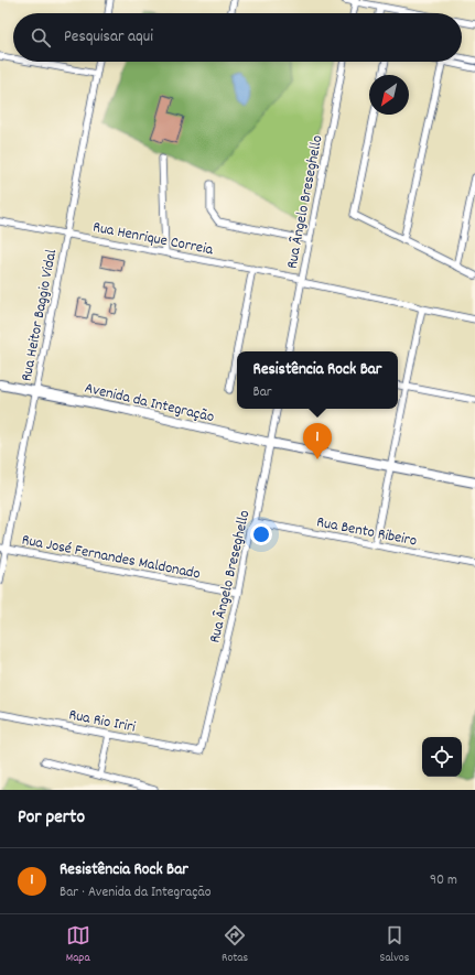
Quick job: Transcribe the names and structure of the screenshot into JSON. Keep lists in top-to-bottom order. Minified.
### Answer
{"streets":{"main road":["Avenida da Integração"],"street":["Rua Ângelo Breseghello","Rua Henrique Correia","Rua Heitor Baggio Vidal","Rua Bento Ribeiro","Rua José Fernandes Maldonado","Rua Rio Iriri"]},"crossings":[["Rua Ângelo Breseghello","Rua Henrique Correia"],["Rua Ângelo Breseghello","Avenida da Integração"],["Rua Ângelo Breseghello","Rua Bento Ribeiro"],["Rua Ângelo Breseghello","Rua José Fernandes Maldonado"],["Rua Ângelo Breseghello","Rua Rio Iriri"],["Rua Henrique Correia","Rua Heitor Baggio Vidal"],["Rua Heitor Baggio Vidal","Avenida da Integração"],["Rua Heitor Baggio Vidal","Rua José Fernandes Maldonado"]],"north":"bottom left","page":{"search":"Pesquisar aqui","popup":["Resistência Rock Bar","Bar"],"pins":"1","heading":"Por perto","list":[{"mark":"1","name":"Resistência Rock Bar","note":"Bar · Avenida da Integração","value":"90 m"}],"nav":["Mapa","Rotas","Salvos"]}}
